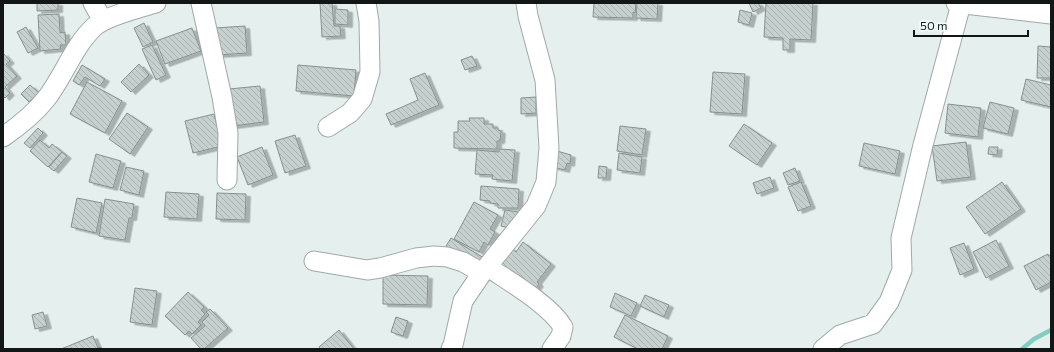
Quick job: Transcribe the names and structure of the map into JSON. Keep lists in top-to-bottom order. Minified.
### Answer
{"scale_bar":"50 m"}
